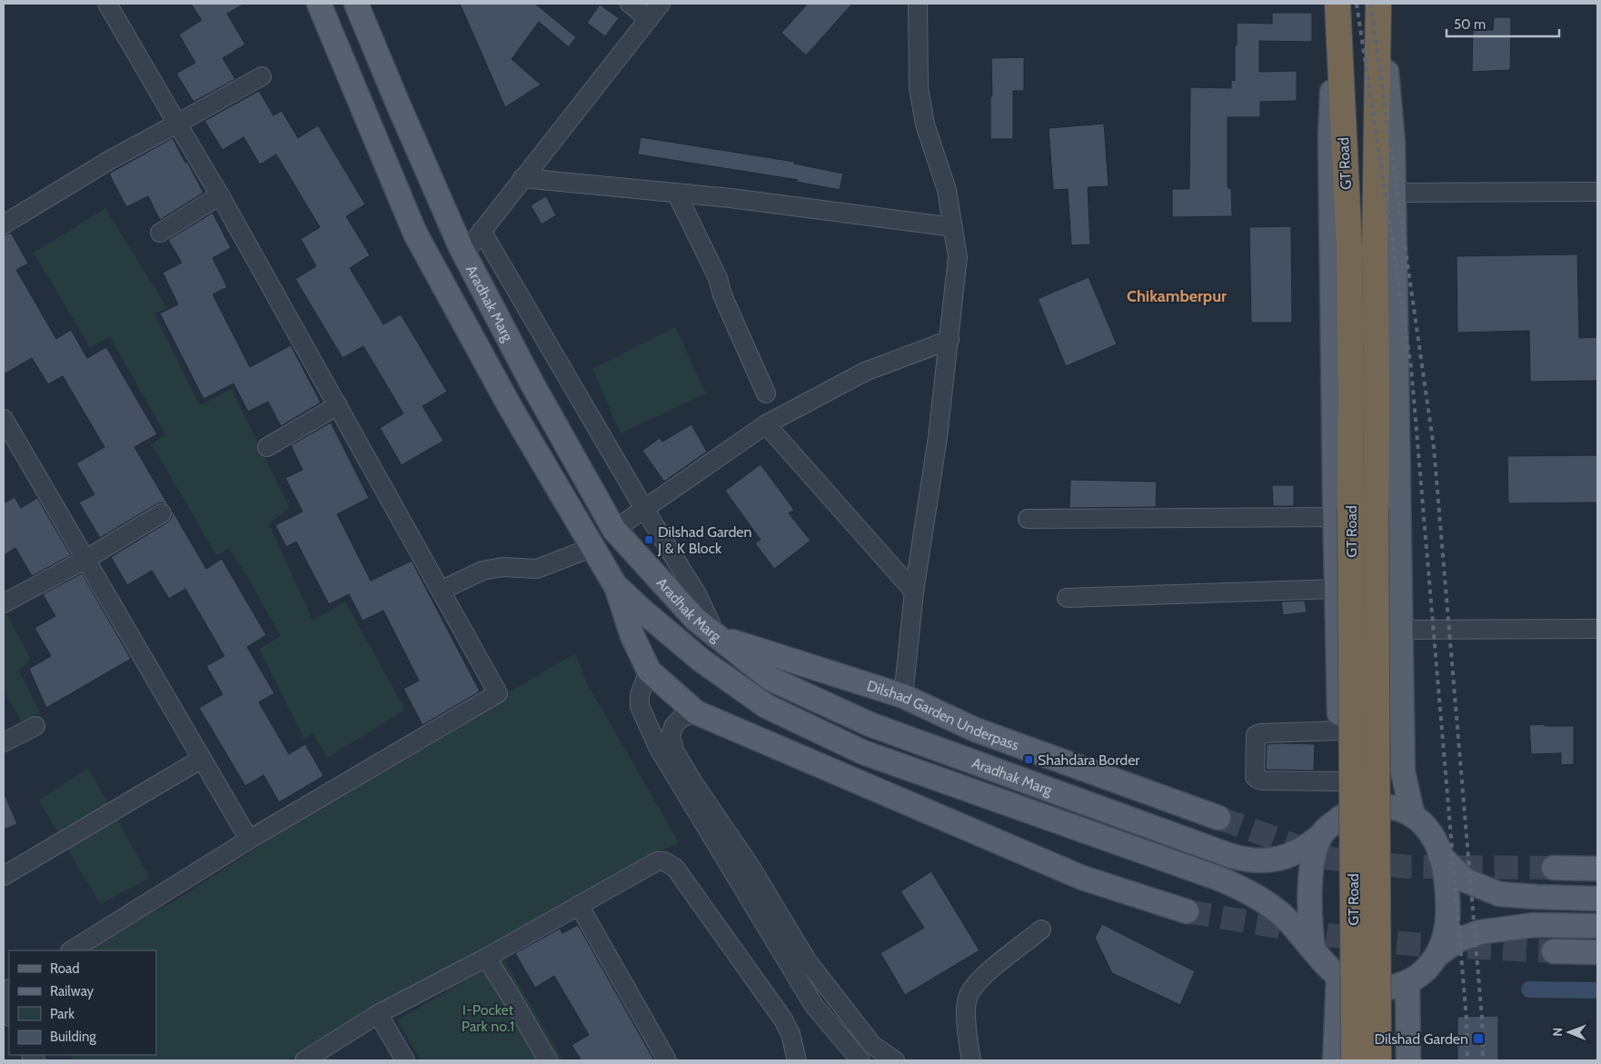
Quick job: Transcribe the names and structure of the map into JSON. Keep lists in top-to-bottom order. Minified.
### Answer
{"streets":{"highway":["GT Road"],"main road":["Aradhak Marg","Dilshad Garden Underpass"]},"crossings":[["GT Road","Aradhak Marg"],["Aradhak Marg","Dilshad Garden Underpass"]],"districts":["Chikamberpur"],"parks":["I-Pocket Park no.1"],"places":{"transit":["Dilshad Garden J & K Block","Shahdara Border","Dilshad Garden"]},"legend":["Road","Railway","Park","Building"],"scale_bar":"50 m","north":"left"}
